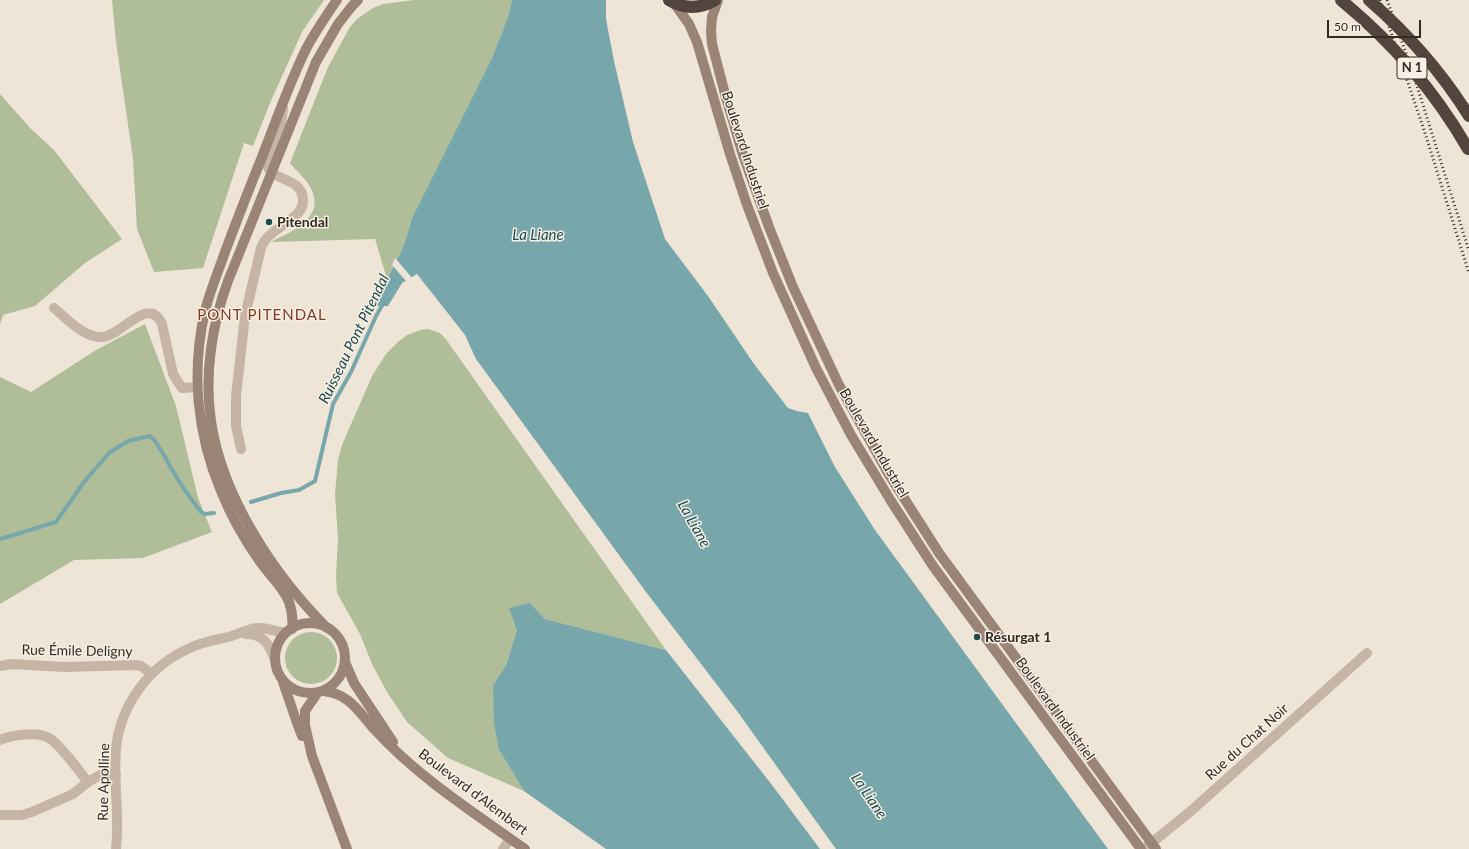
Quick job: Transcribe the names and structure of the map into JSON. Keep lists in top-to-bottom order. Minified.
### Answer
{"streets":{"highway":["N 1"],"street":["Boulevard Industriel","Rue Émile Deligny","Rue du Chat Noir","Rue Apolline","Boulevard d'Alembert"]},"crossings":[["Boulevard Industriel","Rue du Chat Noir"],["Rue Émile Deligny","Rue Apolline"],["Rue Apolline","Boulevard d'Alembert"]],"districts":["PONT PITENDAL"],"water":["La Liane","Ruisseau Pont Pitendal"],"places":["Pitendal","Résurgat 1"],"scale_bar":"50 m"}
